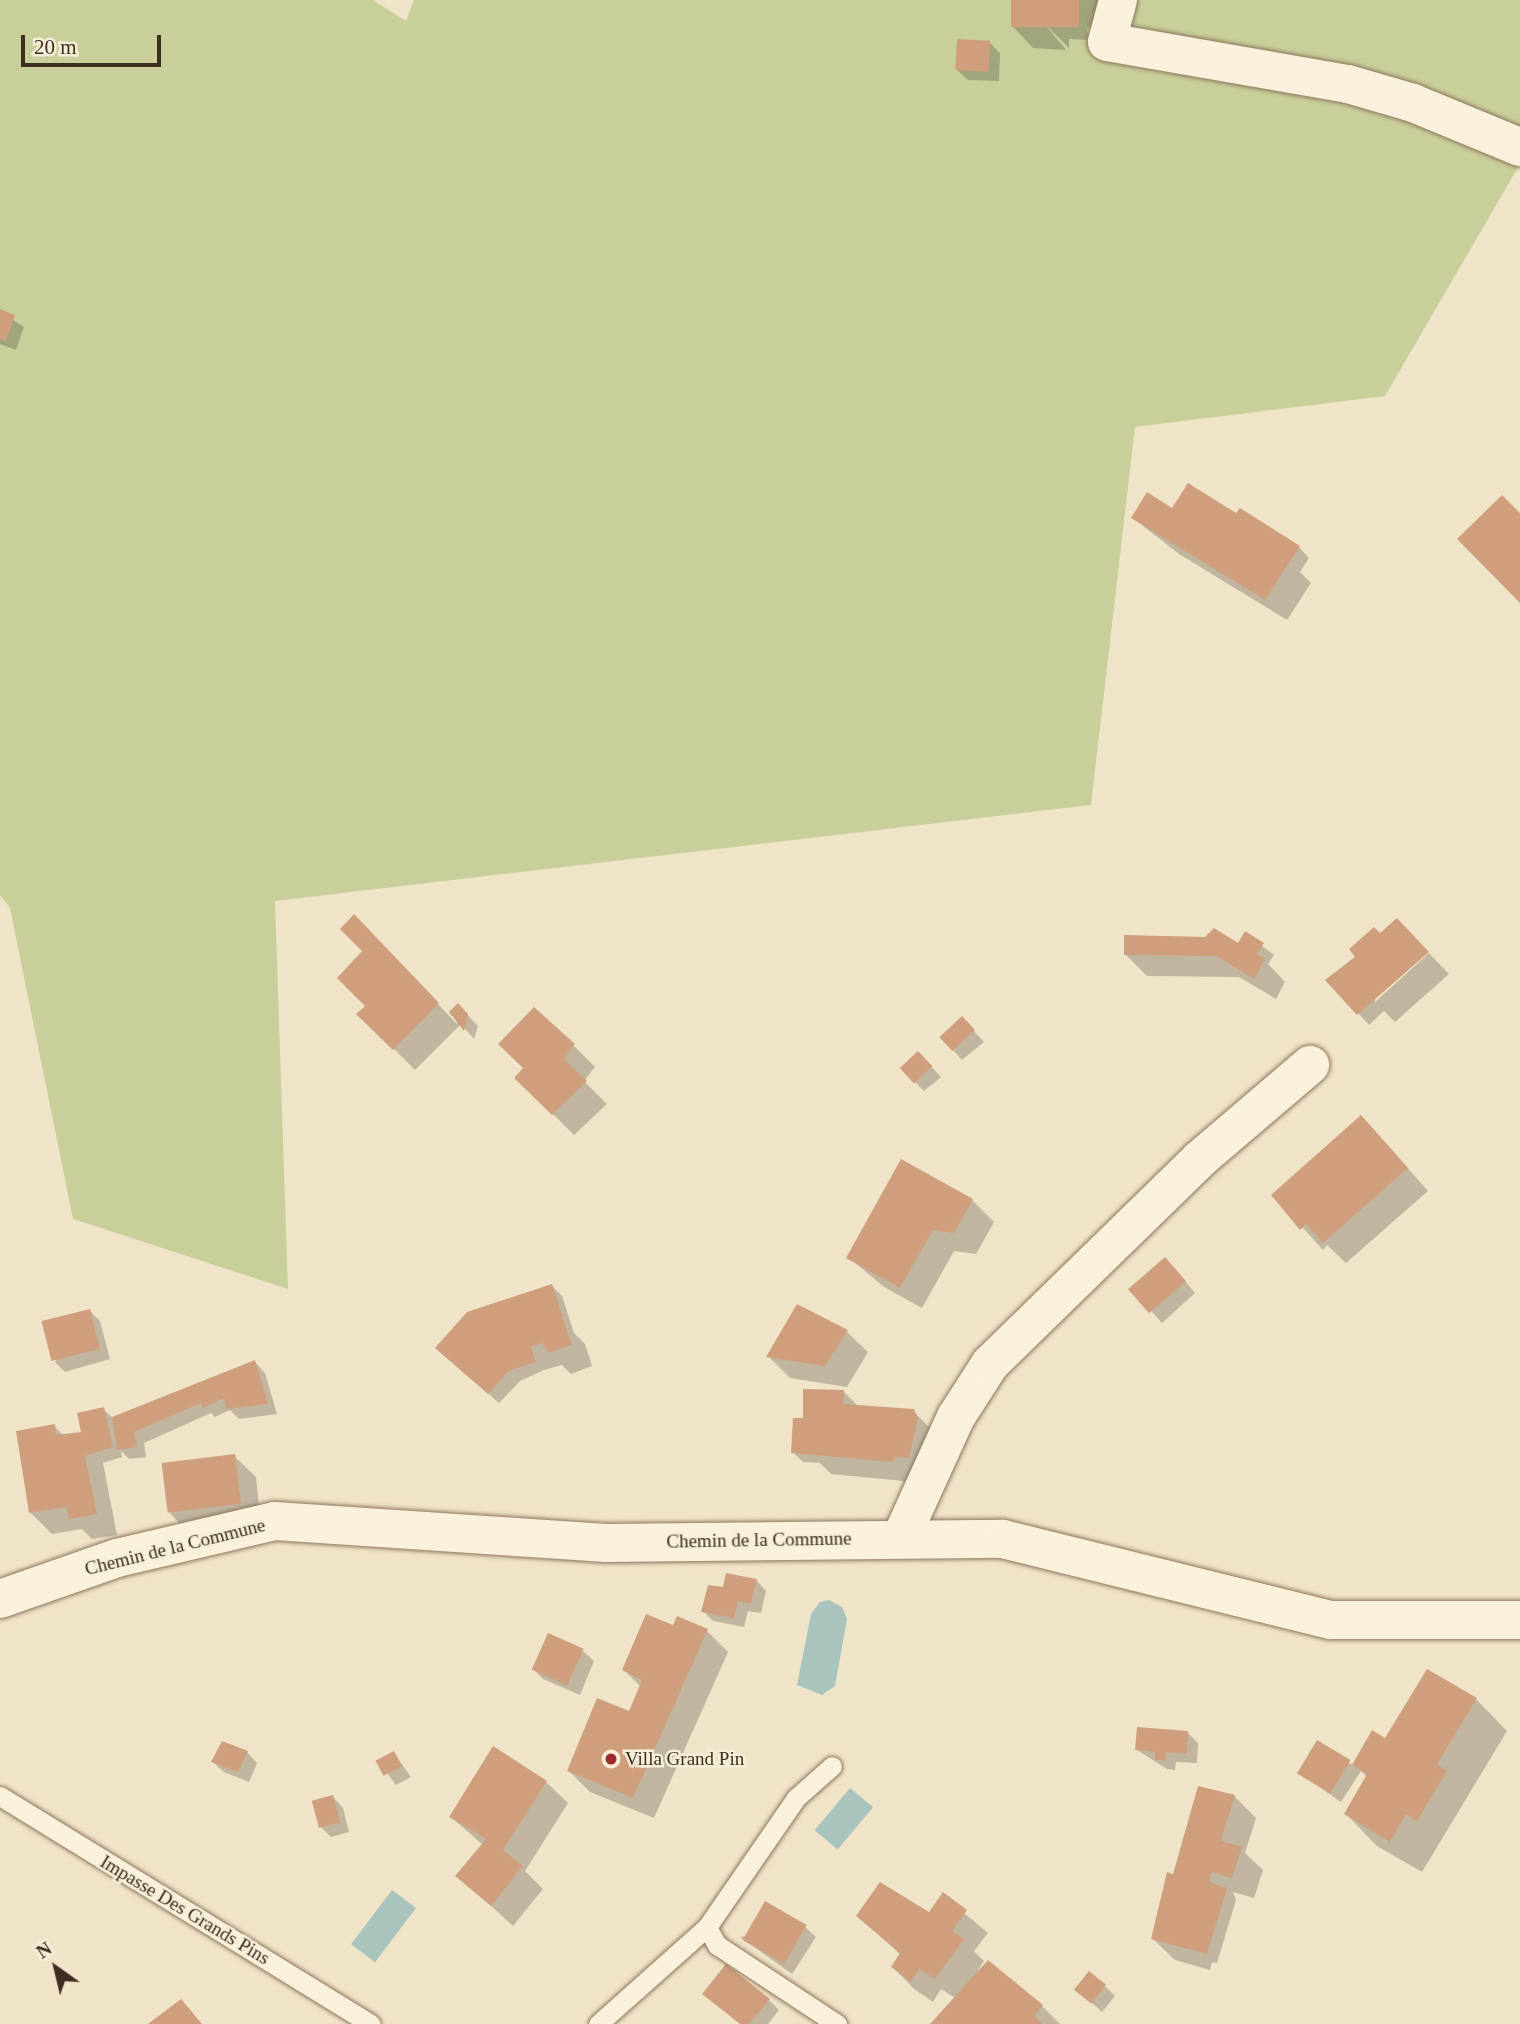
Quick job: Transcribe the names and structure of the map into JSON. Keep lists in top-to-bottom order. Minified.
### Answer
{"streets":{"street":["Chemin de la Commune"],"lane":["Impasse Des Grands Pins"]},"places":["Villa Grand Pin"],"scale_bar":"20 m","north":"top left"}
